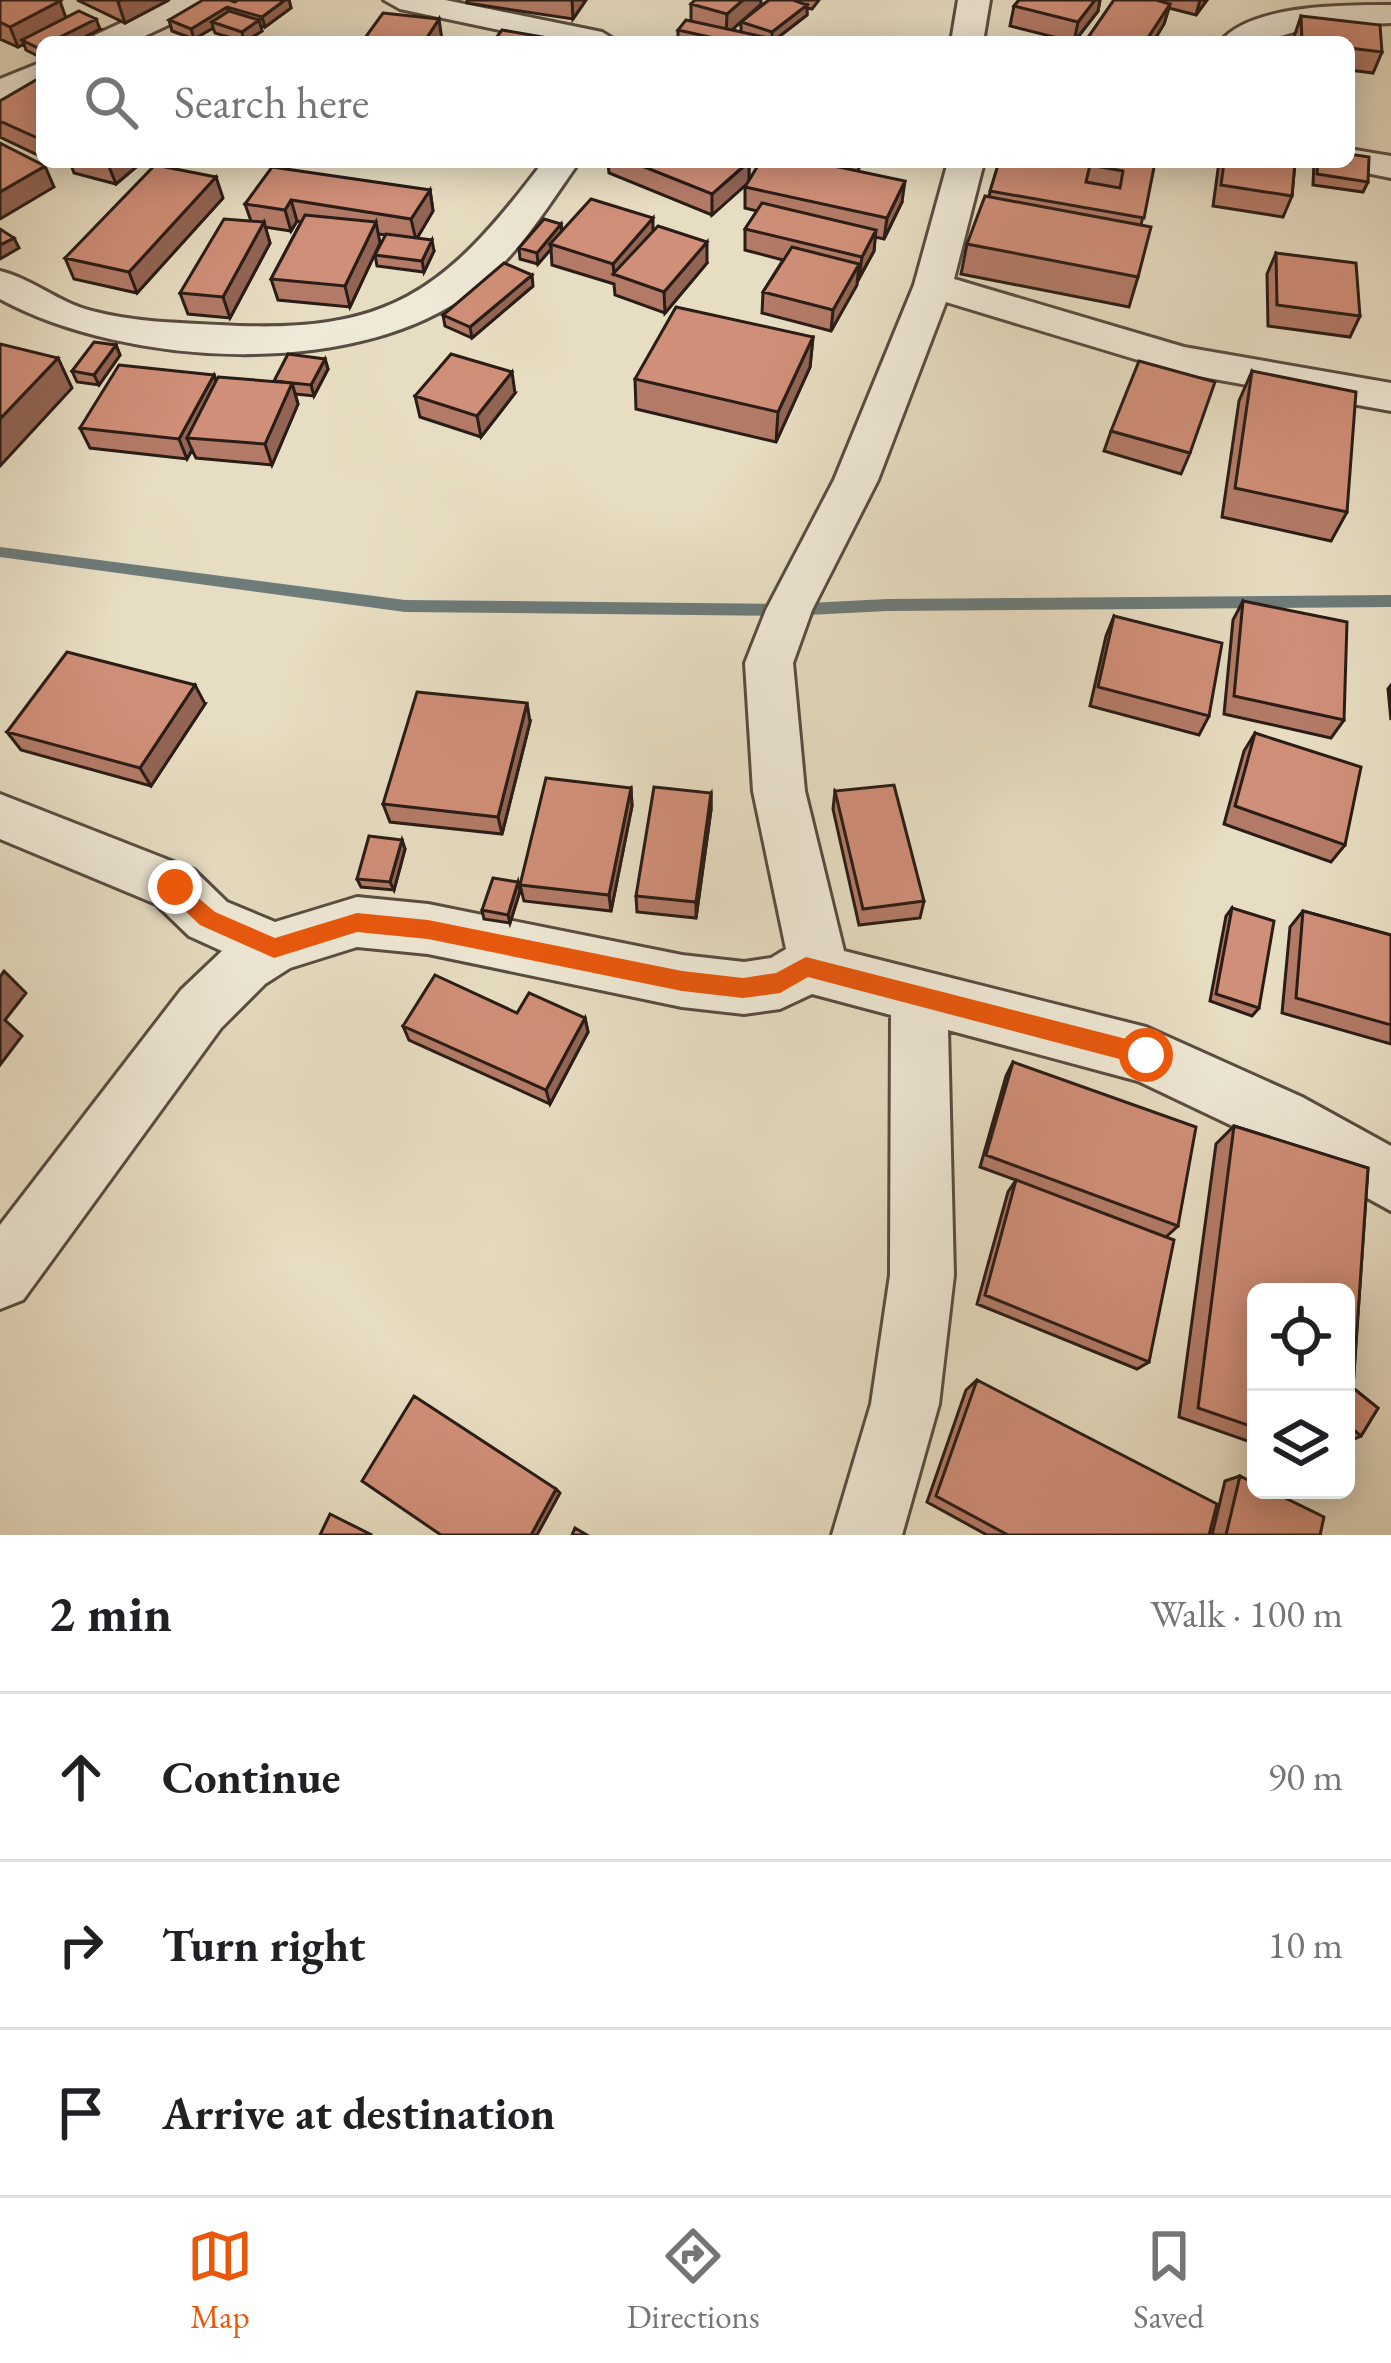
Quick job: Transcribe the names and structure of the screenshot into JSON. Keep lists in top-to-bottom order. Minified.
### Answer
{"page":{"search":"Search here","heading":["2 min","Walk · 100 m"],"list":[["Continue","90 m"],["Turn right","10 m"],"Arrive at destination"],"nav":["Map","Directions","Saved"]}}
